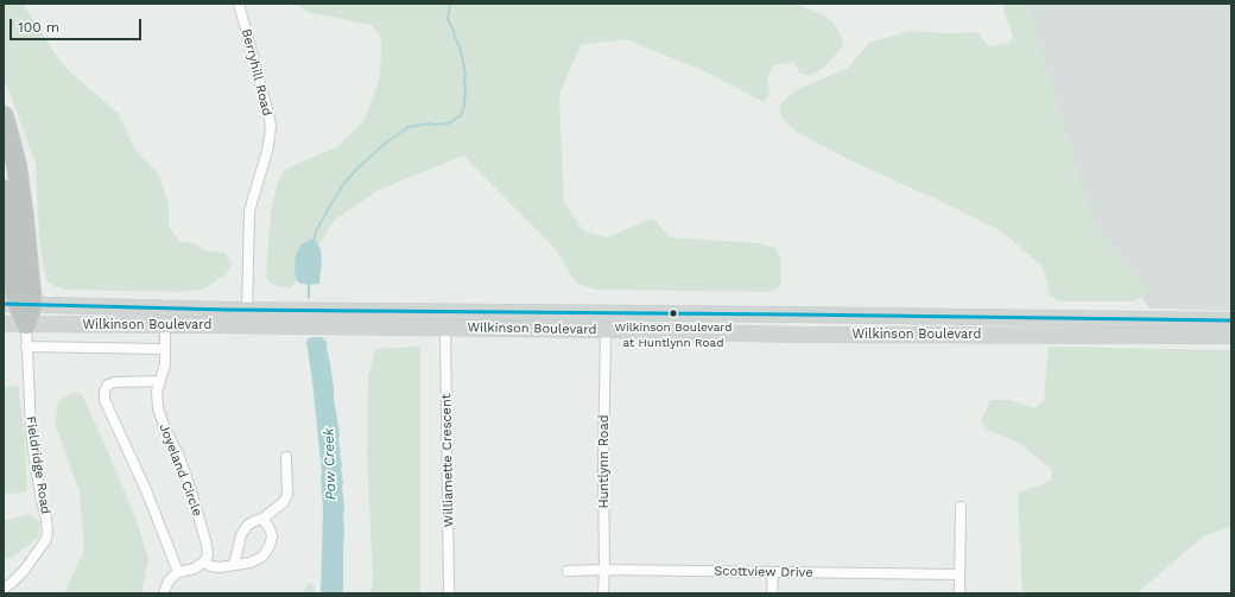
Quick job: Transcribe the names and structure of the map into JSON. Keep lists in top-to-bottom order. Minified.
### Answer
{"streets":{"main road":["Wilkinson Boulevard"],"street":["Berryhill Road","Williamette Crescent","Huntlynn Road","Fieldridge Road","Joyeland Circle","Scottview Drive"]},"crossings":[["Berryhill Road","Wilkinson Boulevard"],["Wilkinson Boulevard","Williamette Crescent"],["Wilkinson Boulevard","Huntlynn Road"],["Wilkinson Boulevard","Fieldridge Road"],["Wilkinson Boulevard","Joyeland Circle"],["Huntlynn Road","Scottview Drive"]],"water":["Paw Creek"],"places":["Wilkinson Boulevard at Huntlynn Road"],"scale_bar":"100 m"}
